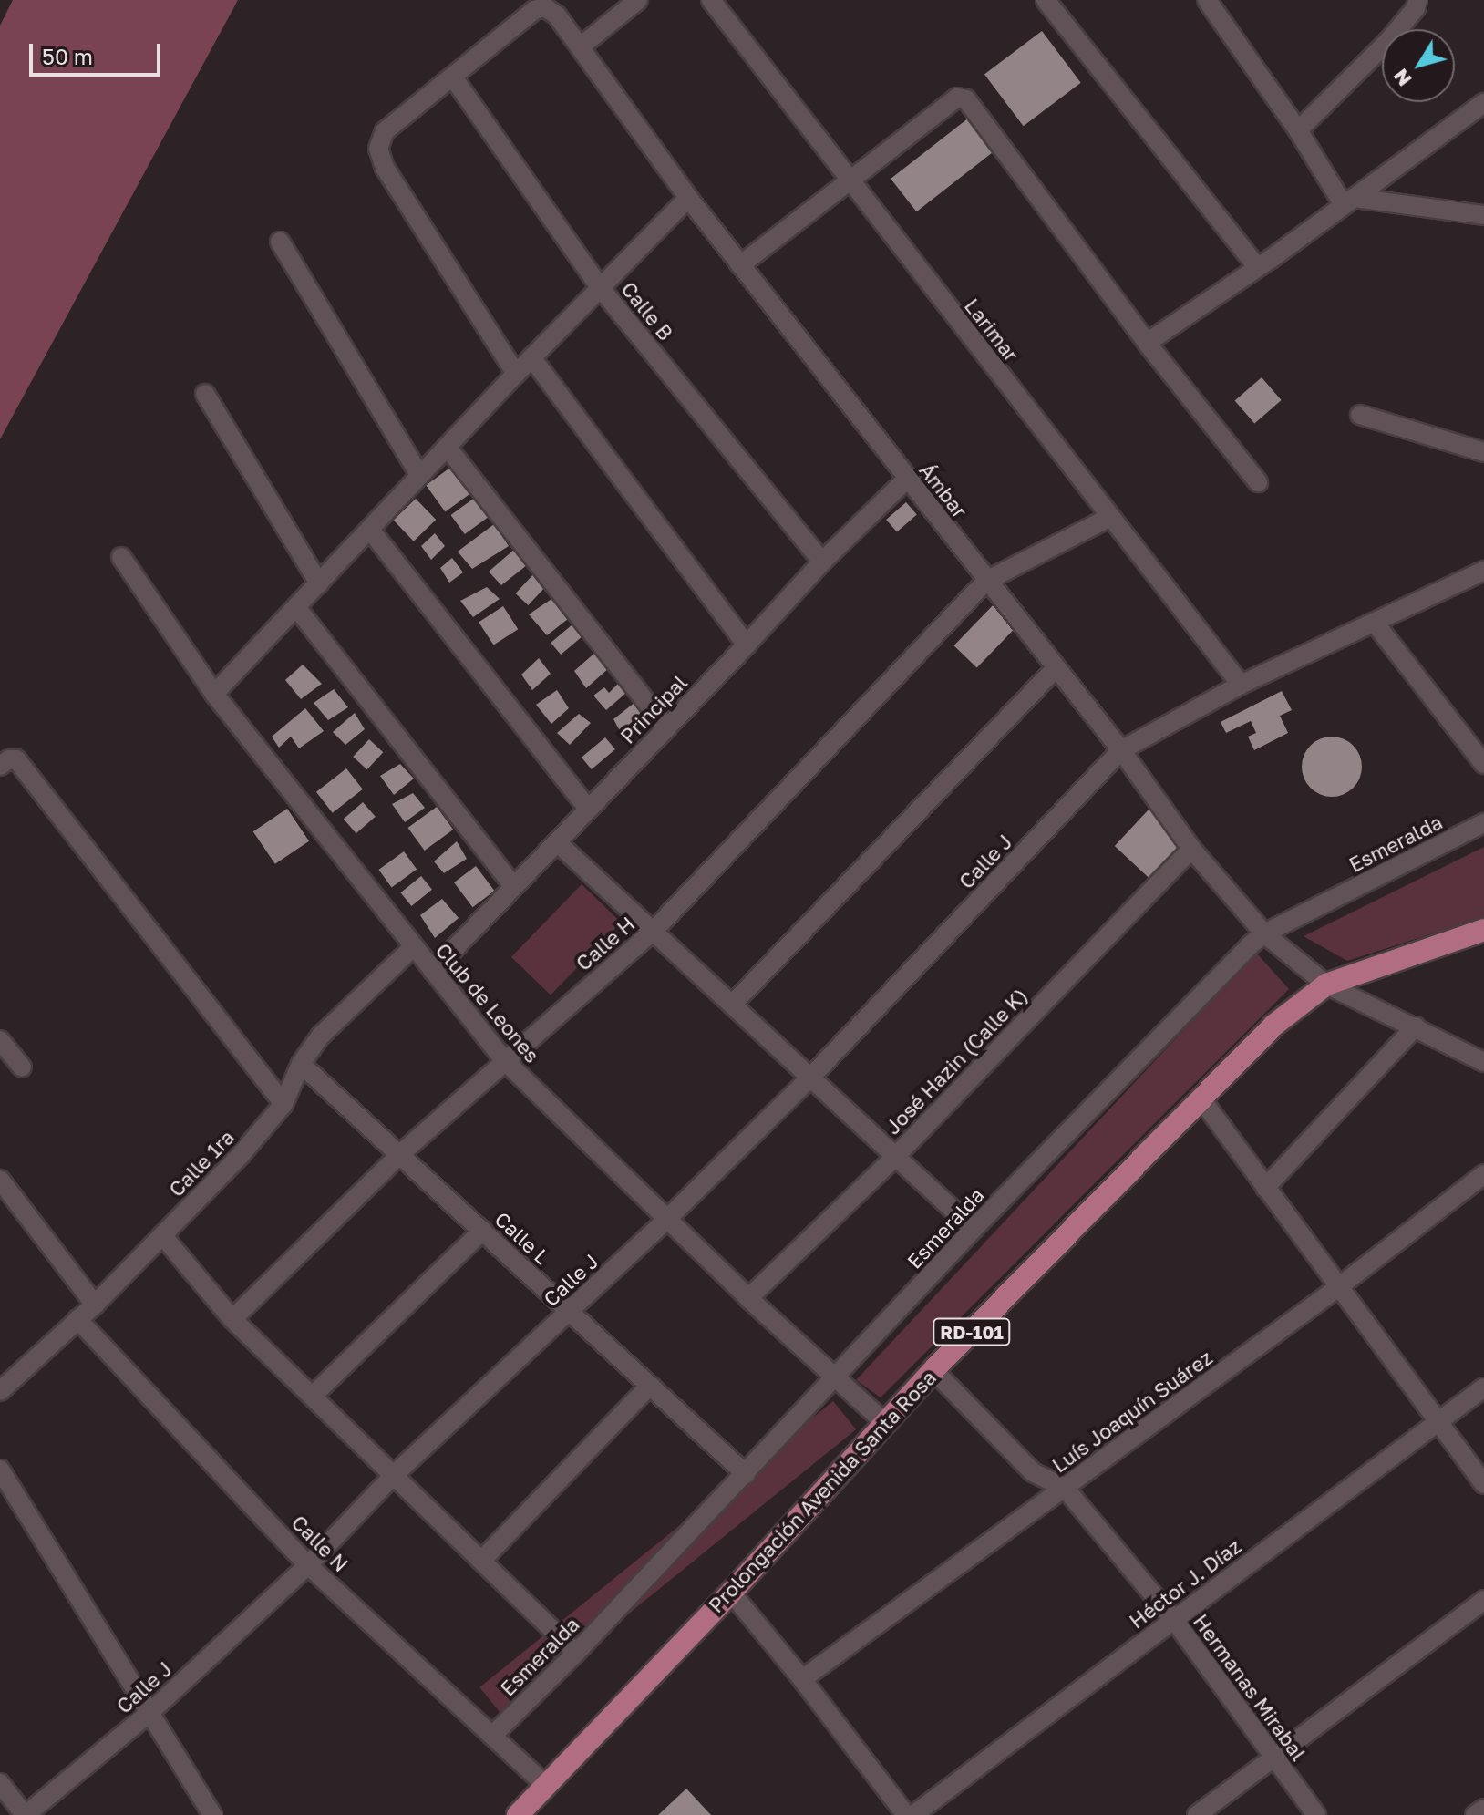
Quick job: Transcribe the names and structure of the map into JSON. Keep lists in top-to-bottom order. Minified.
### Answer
{"streets":{"main road":["RD-101","Prolongación Avenida Santa Rosa"],"street":["Calle B","Larimar","Ámbar","Principal","Esmeralda","Calle J","Calle H","Club de Leones","José Hazin (Calle K)","Calle 1ra","Calle L","Luís Joaquín Suárez","Calle N","Héctor J. Díaz","Hermanas Mirabal"]},"crossings":[["Calle B","Ámbar"],["Calle B","Principal"],["Larimar","Calle J"],["Larimar","Calle H"],["Ámbar","Principal"],["Ámbar","Esmeralda"],["Ámbar","Calle J"],["Ámbar","Calle H"],["Ámbar","José Hazin (Calle K)"],["Ámbar","Prolongación Avenida Santa Rosa"],["Principal","Club de Leones"],["Esmeralda","Club de Leones"],["Esmeralda","Calle L"],["Esmeralda","Calle N"],["Calle J","Club de Leones"],["Calle J","Calle L"],["Calle J","Calle N"],["Calle H","Club de Leones"],["Calle H","Calle L"],["Club de Leones","José Hazin (Calle K)"],["Club de Leones","Calle 1ra"],["Club de Leones","Prolongación Avenida Santa Rosa"],["Calle 1ra","Calle L"],["Calle 1ra","Calle N"],["Luís Joaquín Suárez","Hermanas Mirabal"],["Prolongación Avenida Santa Rosa","Calle N"],["Prolongación Avenida Santa Rosa","Hermanas Mirabal"],["Héctor J. Díaz","Hermanas Mirabal"]],"scale_bar":"50 m","north":"bottom left"}
